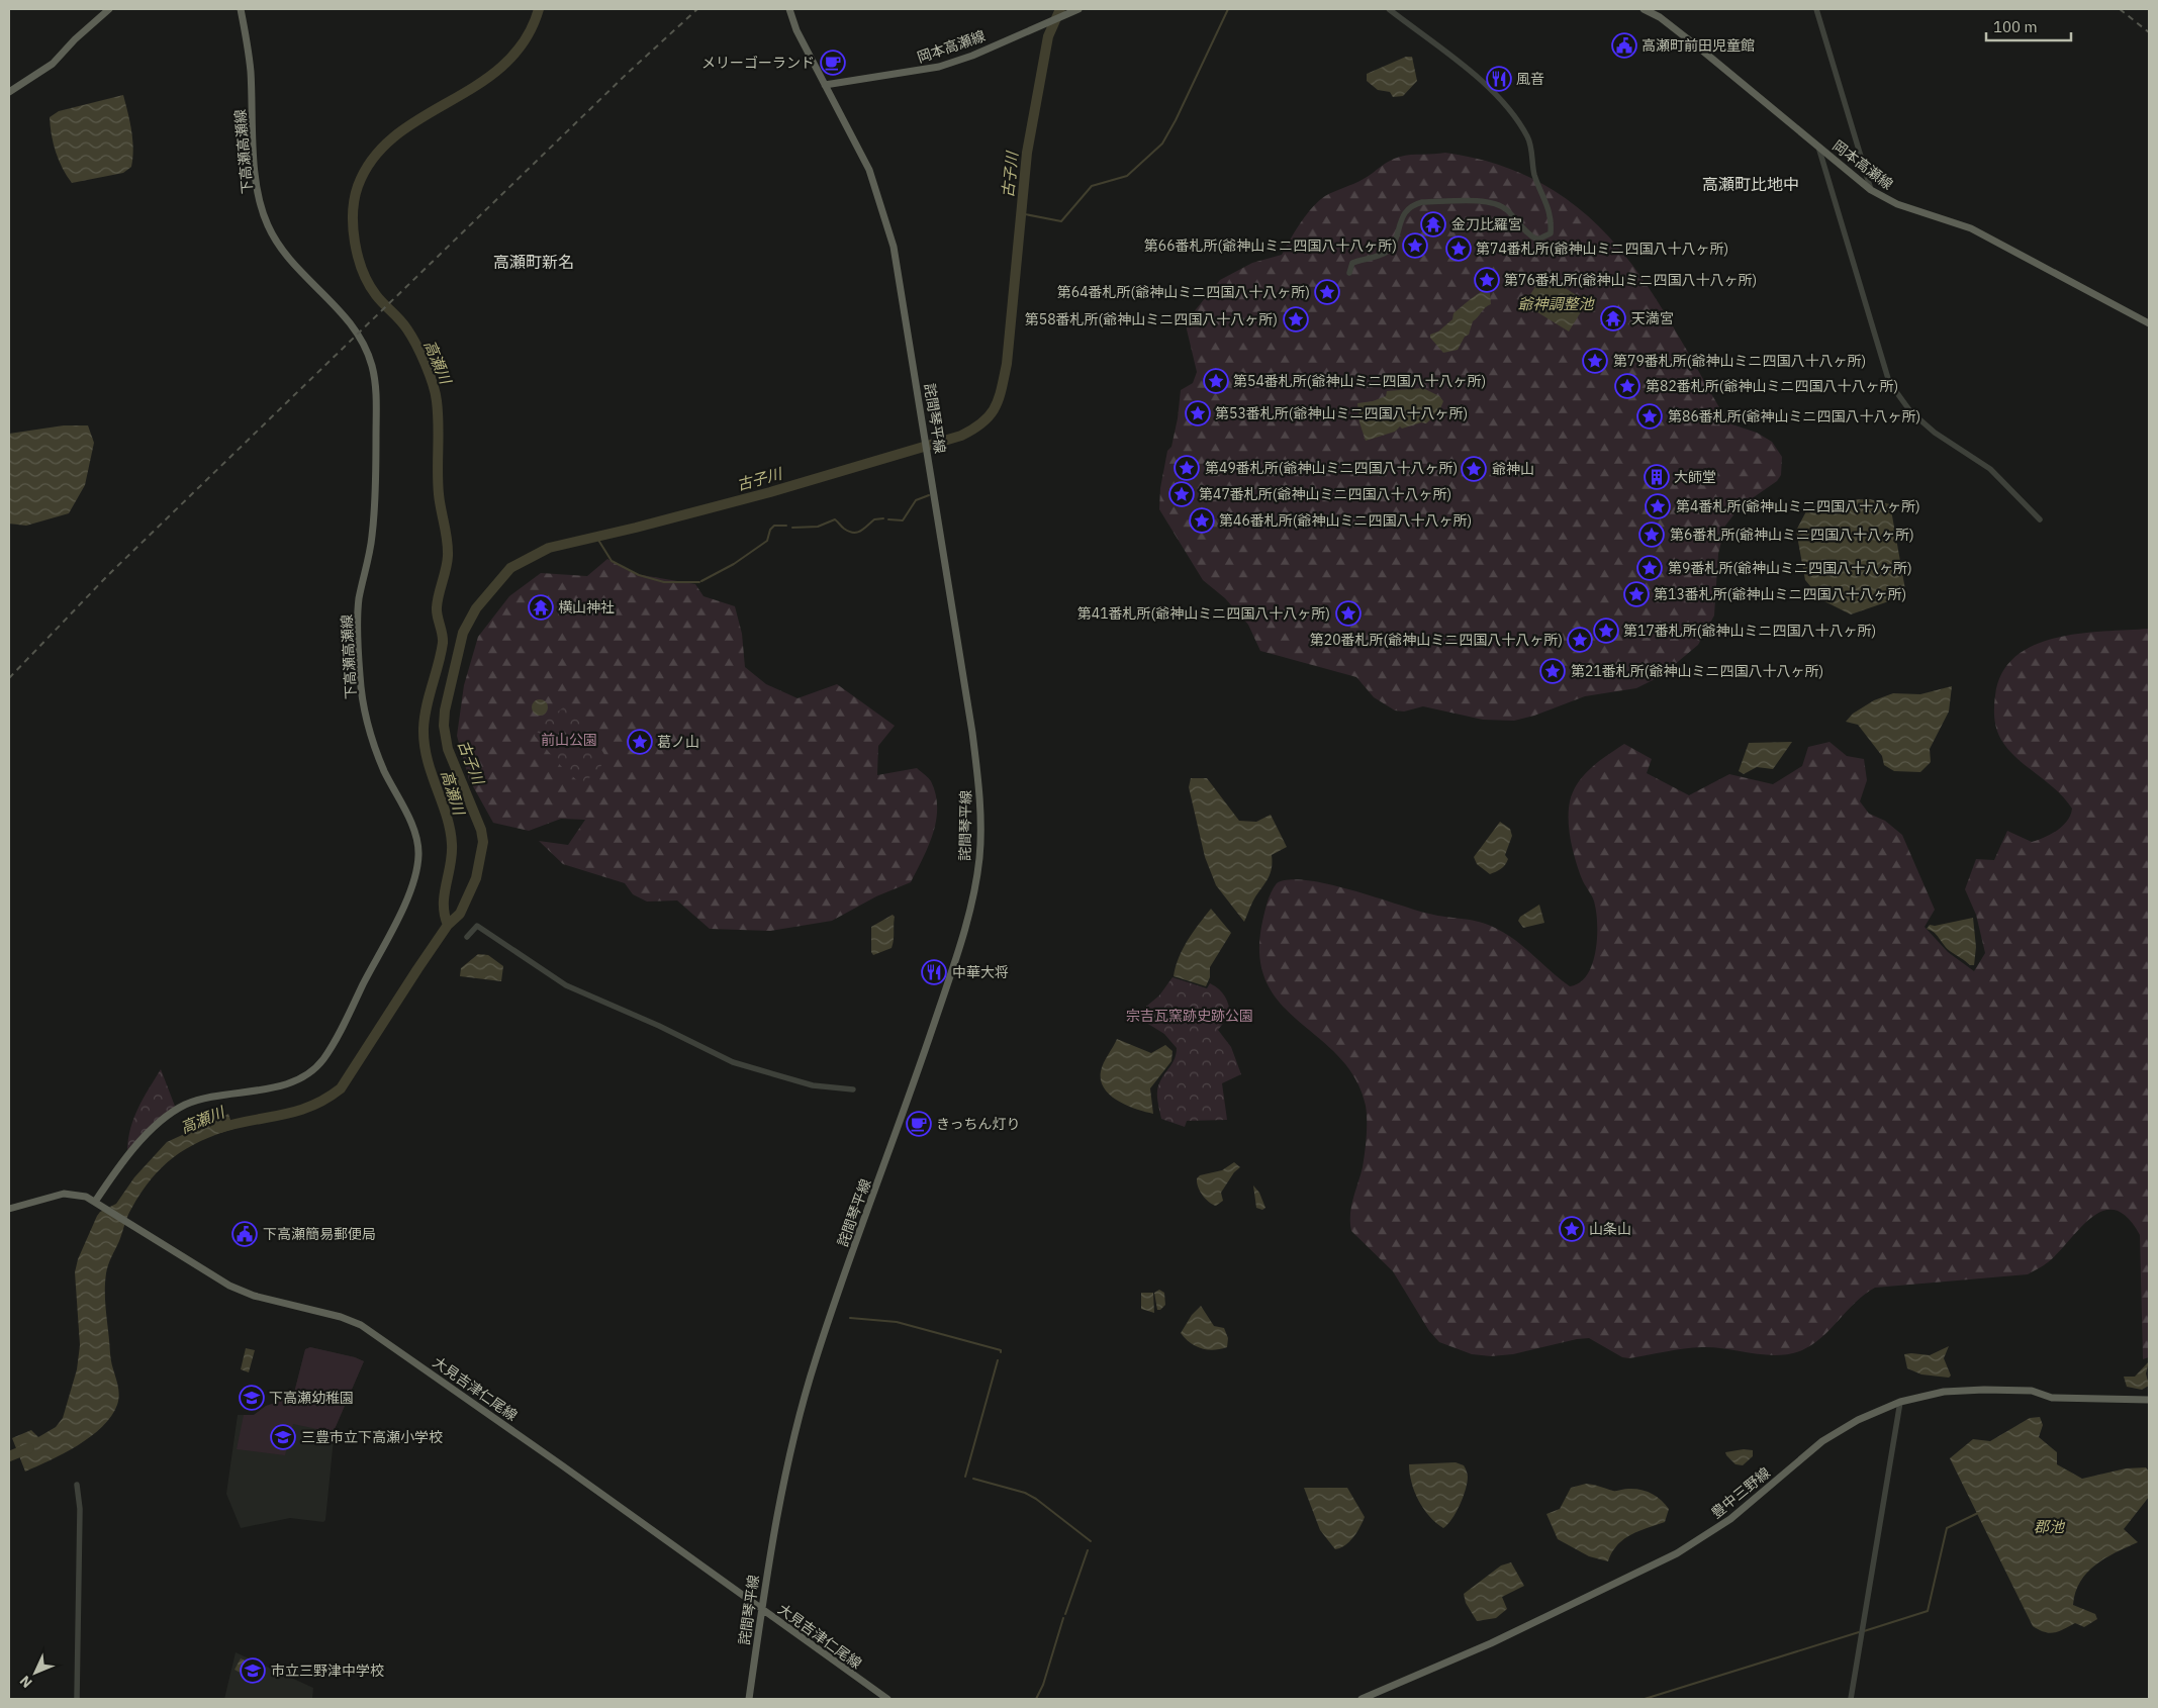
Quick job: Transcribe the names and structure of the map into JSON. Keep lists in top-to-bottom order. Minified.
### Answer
{"streets":{"main road":["岡本高瀬線","下高瀬高瀬線","詫間琴平線","大見吉津仁尾線","豊中三野線"]},"crossings":[["岡本高瀬線","詫間琴平線"],["下高瀬高瀬線","大見吉津仁尾線"],["詫間琴平線","大見吉津仁尾線"]],"districts":["高瀬町比地中","高瀬町新名"],"water":["古子川","爺神調整池","高瀬川","郡池"],"parks":["前山公園","宗吉瓦窯跡史跡公園"],"places":{"public building":["高瀬町前田児童館","下高瀬簡易郵便局"],"cafe":["メリーゴーランド","きっちん灯り"],"restaurant":["風音","中華大将"],"temple":["金刀比羅宮","天満宮","横山神社"],"place":["第66番札所(爺神山ミニ四国八十八ヶ所)","第74番札所(爺神山ミニ四国八十八ヶ所)","第76番札所(爺神山ミニ四国八十八ヶ所)","第64番札所(爺神山ミニ四国八十八ヶ所)","第58番札所(爺神山ミニ四国八十八ヶ所)","第79番札所(爺神山ミニ四国八十八ヶ所)","第54番札所(爺神山ミニ四国八十八ヶ所)","第82番札所(爺神山ミニ四国八十八ヶ所)","第53番札所(爺神山ミニ四国八十八ヶ所)","第86番札所(爺神山ミニ四国八十八ヶ所)","第49番札所(爺神山ミニ四国八十八ヶ所)","爺神山","第47番札所(爺神山ミニ四国八十八ヶ所)","第4番札所(爺神山ミニ四国八十八ヶ所)","第46番札所(爺神山ミニ四国八十八ヶ所)","第6番札所(爺神山ミニ四国八十八ヶ所)","第9番札所(爺神山ミニ四国八十八ヶ所)","第13番札所(爺神山ミニ四国八十八ヶ所)","第41番札所(爺神山ミニ四国八十八ヶ所)","第17番札所(爺神山ミニ四国八十八ヶ所)","第20番札所(爺神山ミニ四国八十八ヶ所)","第21番札所(爺神山ミニ四国八十八ヶ所)","葛ノ山","山条山"],"building":["大師堂"],"school or university":["下高瀬幼稚園","三豊市立下高瀬小学校","市立三野津中学校"]},"scale_bar":"100 m","north":"bottom left"}
